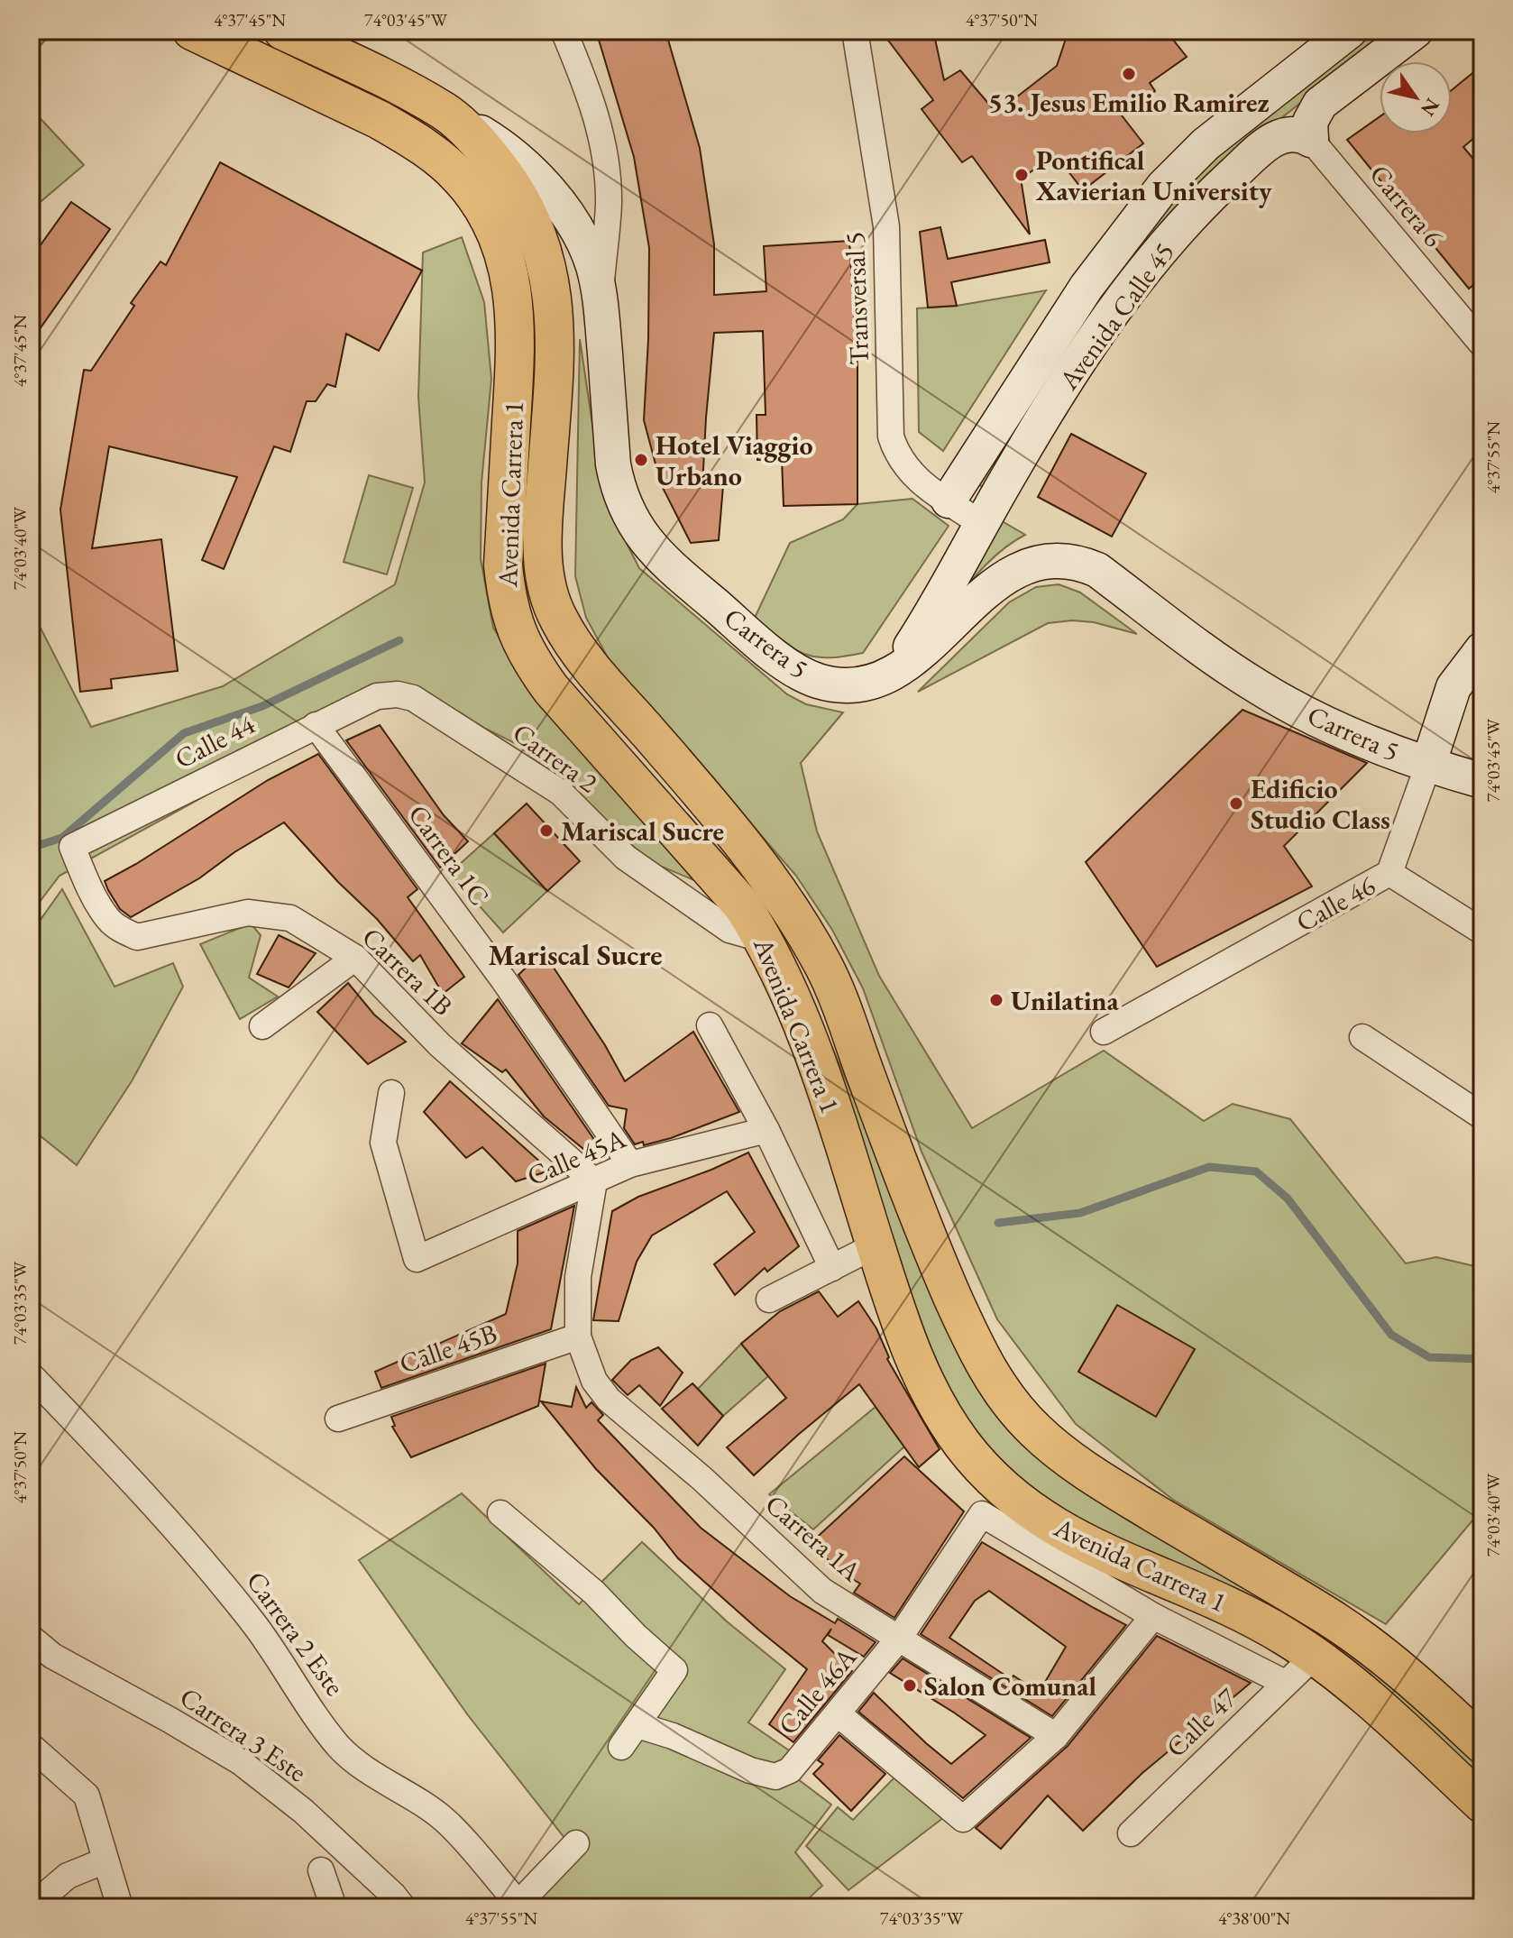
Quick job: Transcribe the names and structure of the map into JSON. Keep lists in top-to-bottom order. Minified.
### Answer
{"streets":{"main road":["Avenida Calle 45","Avenida Carrera 1","Carrera 5","Calle 46"],"street":["Carrera 6","Transversal 5","Calle 44","Carrera 2","Carrera 1C","Carrera 1B","Calle 45A","Calle 45B","Carrera 1A","Carrera 2 Este","Calle 46A","Calle 47","Carrera 3 Este"]},"crossings":[["Carrera 6","Avenida Calle 45"],["Transversal 5","Avenida Calle 45"],["Avenida Calle 45","Carrera 5"],["Avenida Carrera 1","Carrera 5"],["Avenida Carrera 1","Carrera 2"],["Avenida Carrera 1","Calle 47"],["Carrera 5","Calle 46"],["Calle 44","Carrera 2"],["Calle 44","Carrera 1C"],["Calle 44","Carrera 1B"],["Carrera 1C","Calle 45A"],["Carrera 1B","Calle 45A"],["Calle 45B","Carrera 1A"],["Carrera 1A","Calle 46A"]],"districts":["Mariscal Sucre"],"places":["53. Jesus Emilio Ramirez","Pontifical Xavierian University","Hotel Viaggio Urbano","Edificio Studio Class","Mariscal Sucre","Unilatina","Salon Comunal"],"north":"bottom right","coordinates":["4°37'45\"N","74°03'45\"W","4°37'50\"N","4°37'55\"N","74°03'40\"W","74°03'35\"W","4°38'00\"N"]}
